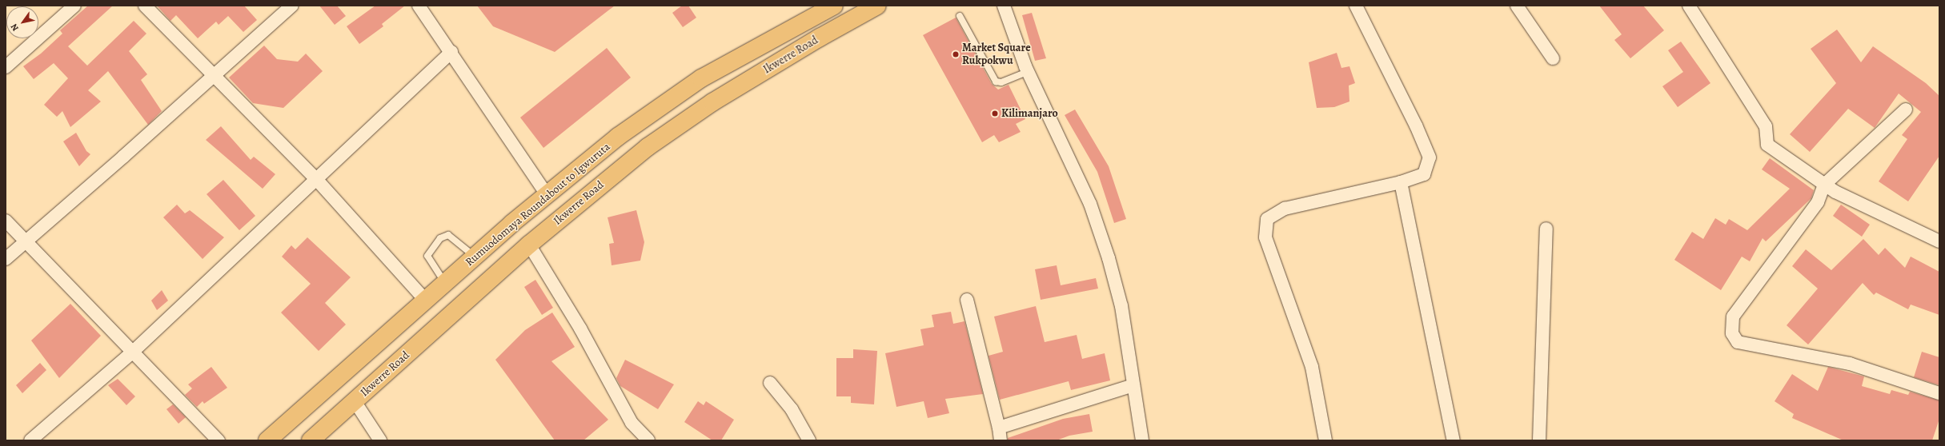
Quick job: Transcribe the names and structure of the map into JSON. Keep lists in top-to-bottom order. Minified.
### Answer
{"streets":{"main road":["Ikwerre Road","Rumuodomaya Roundabout to Igwuruta"]},"places":["Market Square Rukpokwu","Kilimanjaro"],"north":"bottom left"}
